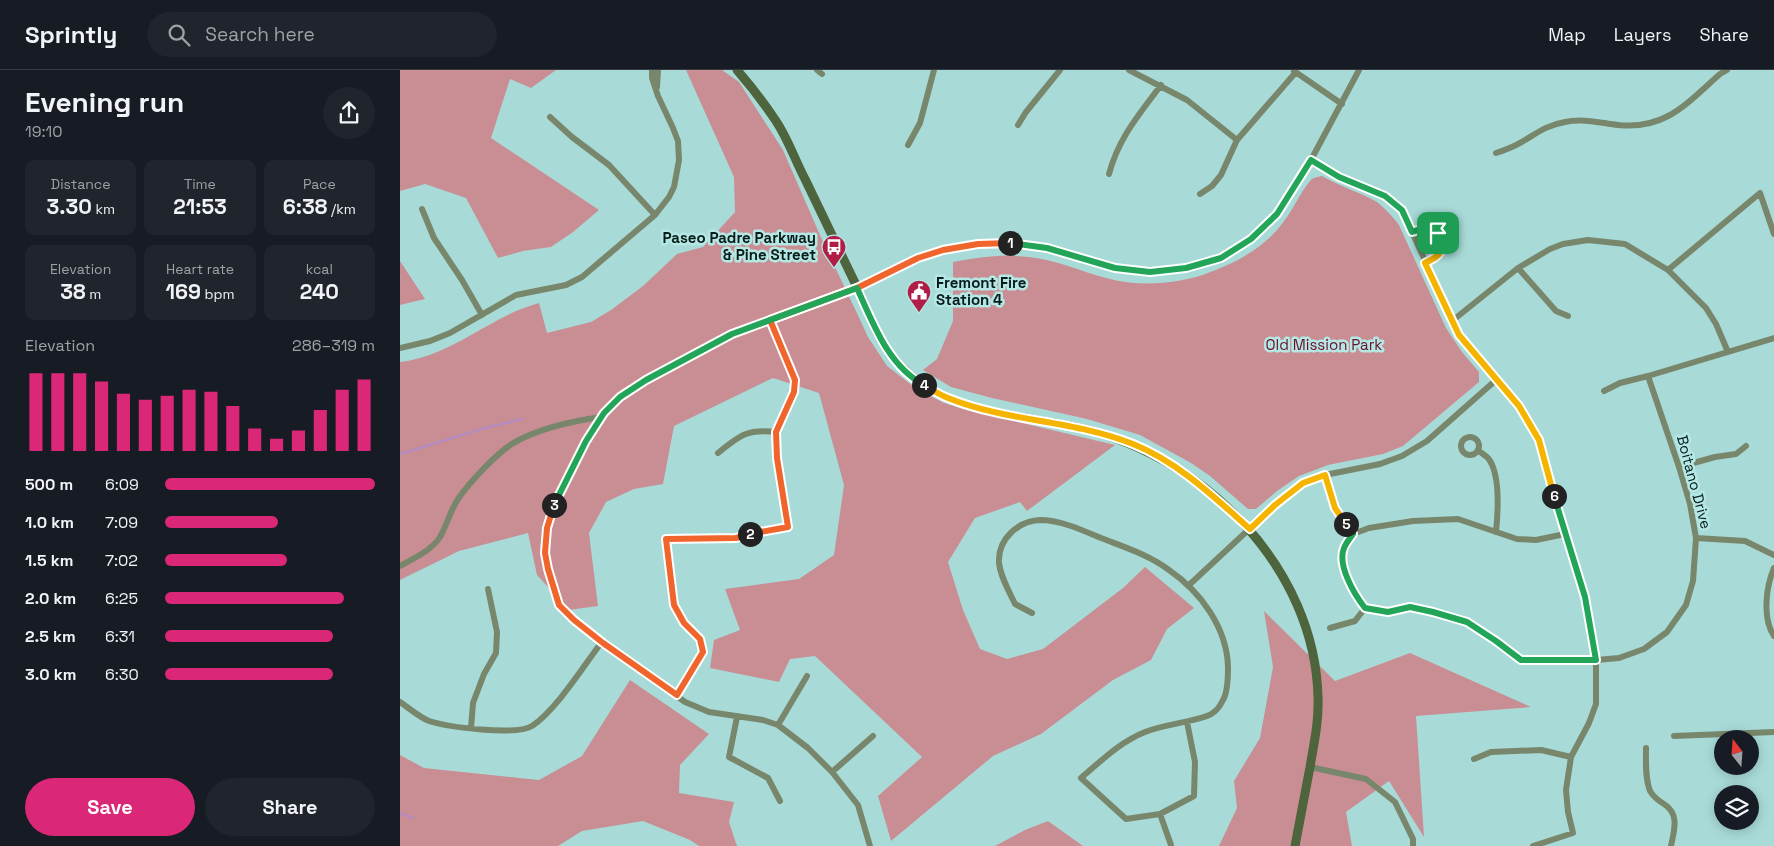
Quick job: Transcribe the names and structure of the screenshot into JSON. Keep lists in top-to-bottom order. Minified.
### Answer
{"streets":{"street":["Boitano Drive"]},"parks":["Old Mission Park"],"places":{"bus stop":["Paseo Padre Parkway & Pine Street"],"public building":["Fremont Fire Station 4"]},"north":"top","page":{"header":"Sprintly","search":"Search here","nav":["Map","Layers","Share"],"heading":["Evening run","19:10"],"stats":[["Distance","3.30 km"],["Time","21:53"],["Pace","6:38 /km"],["Elevation","38 m"],["Heart rate","169 bpm"],["kcal","240"]],"pins":["1","4","6","3","5","2"],"chart":["Elevation","286–319 m"],"list":[{"name":"500 m","note":"6:09"},{"name":"1.0 km","note":"7:09"},{"name":"1.5 km","note":"7:02"},{"name":"2.0 km","note":"6:25"},{"name":"2.5 km","note":"6:31"},{"name":"3.0 km","note":"6:30"}],"buttons":["Save","Share"]}}
